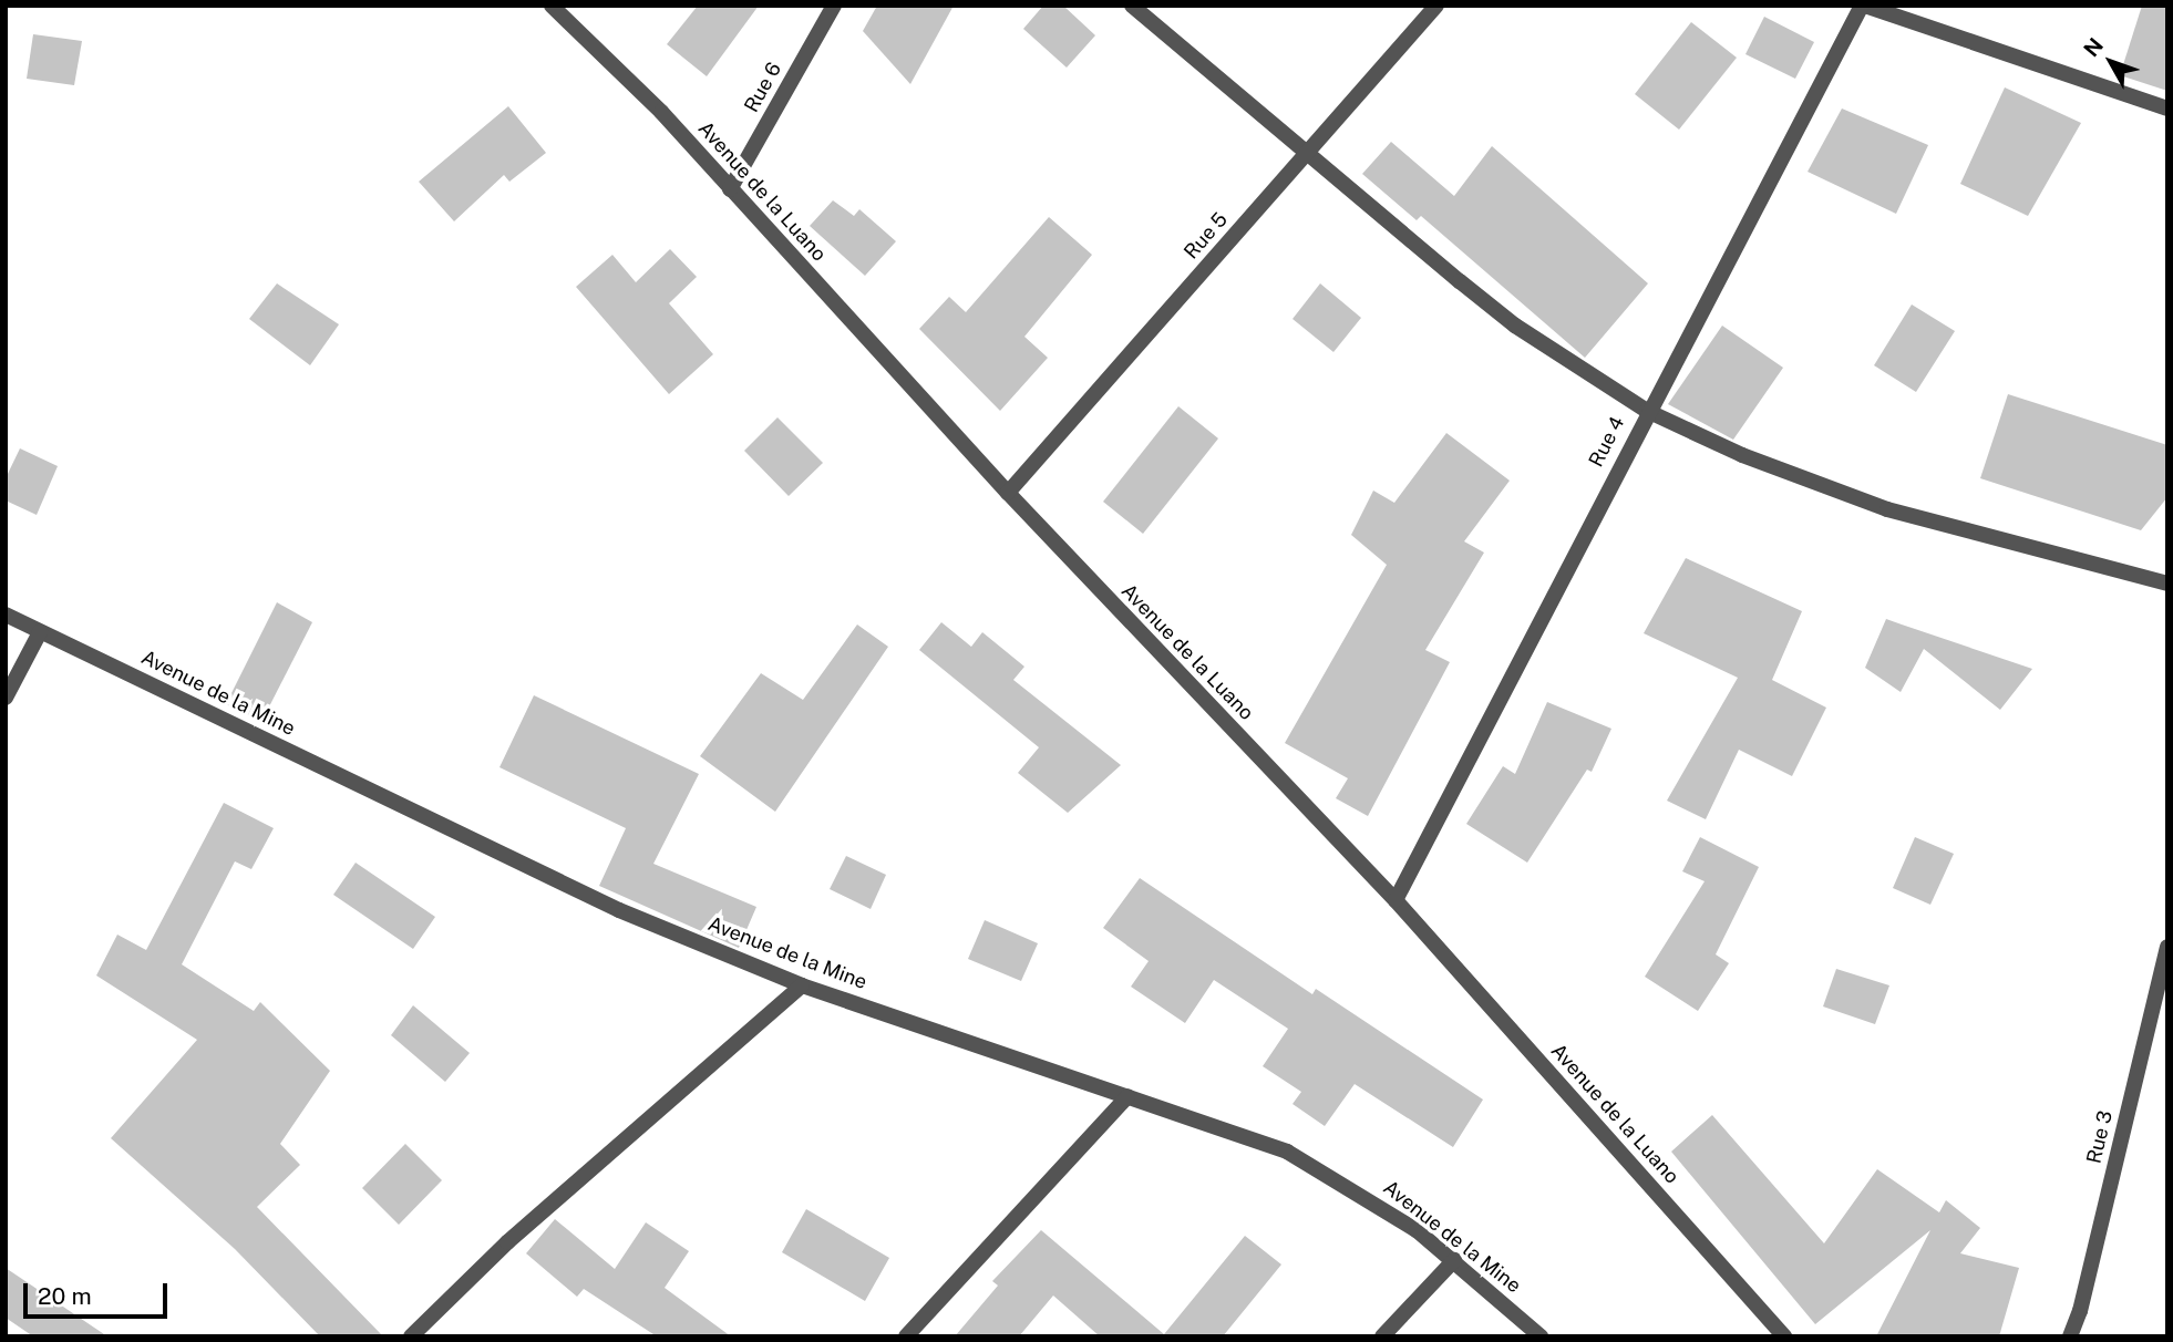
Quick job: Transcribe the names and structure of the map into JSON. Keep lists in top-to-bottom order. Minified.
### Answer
{"streets":{"street":["Rue 6","Avenue de la Luano","Rue 5","Rue 4","Avenue de la Mine","Rue 3"]},"crossings":[["Rue 6","Avenue de la Luano"],["Avenue de la Luano","Rue 5"],["Avenue de la Luano","Rue 4"]],"scale_bar":"20 m","north":"top left"}
